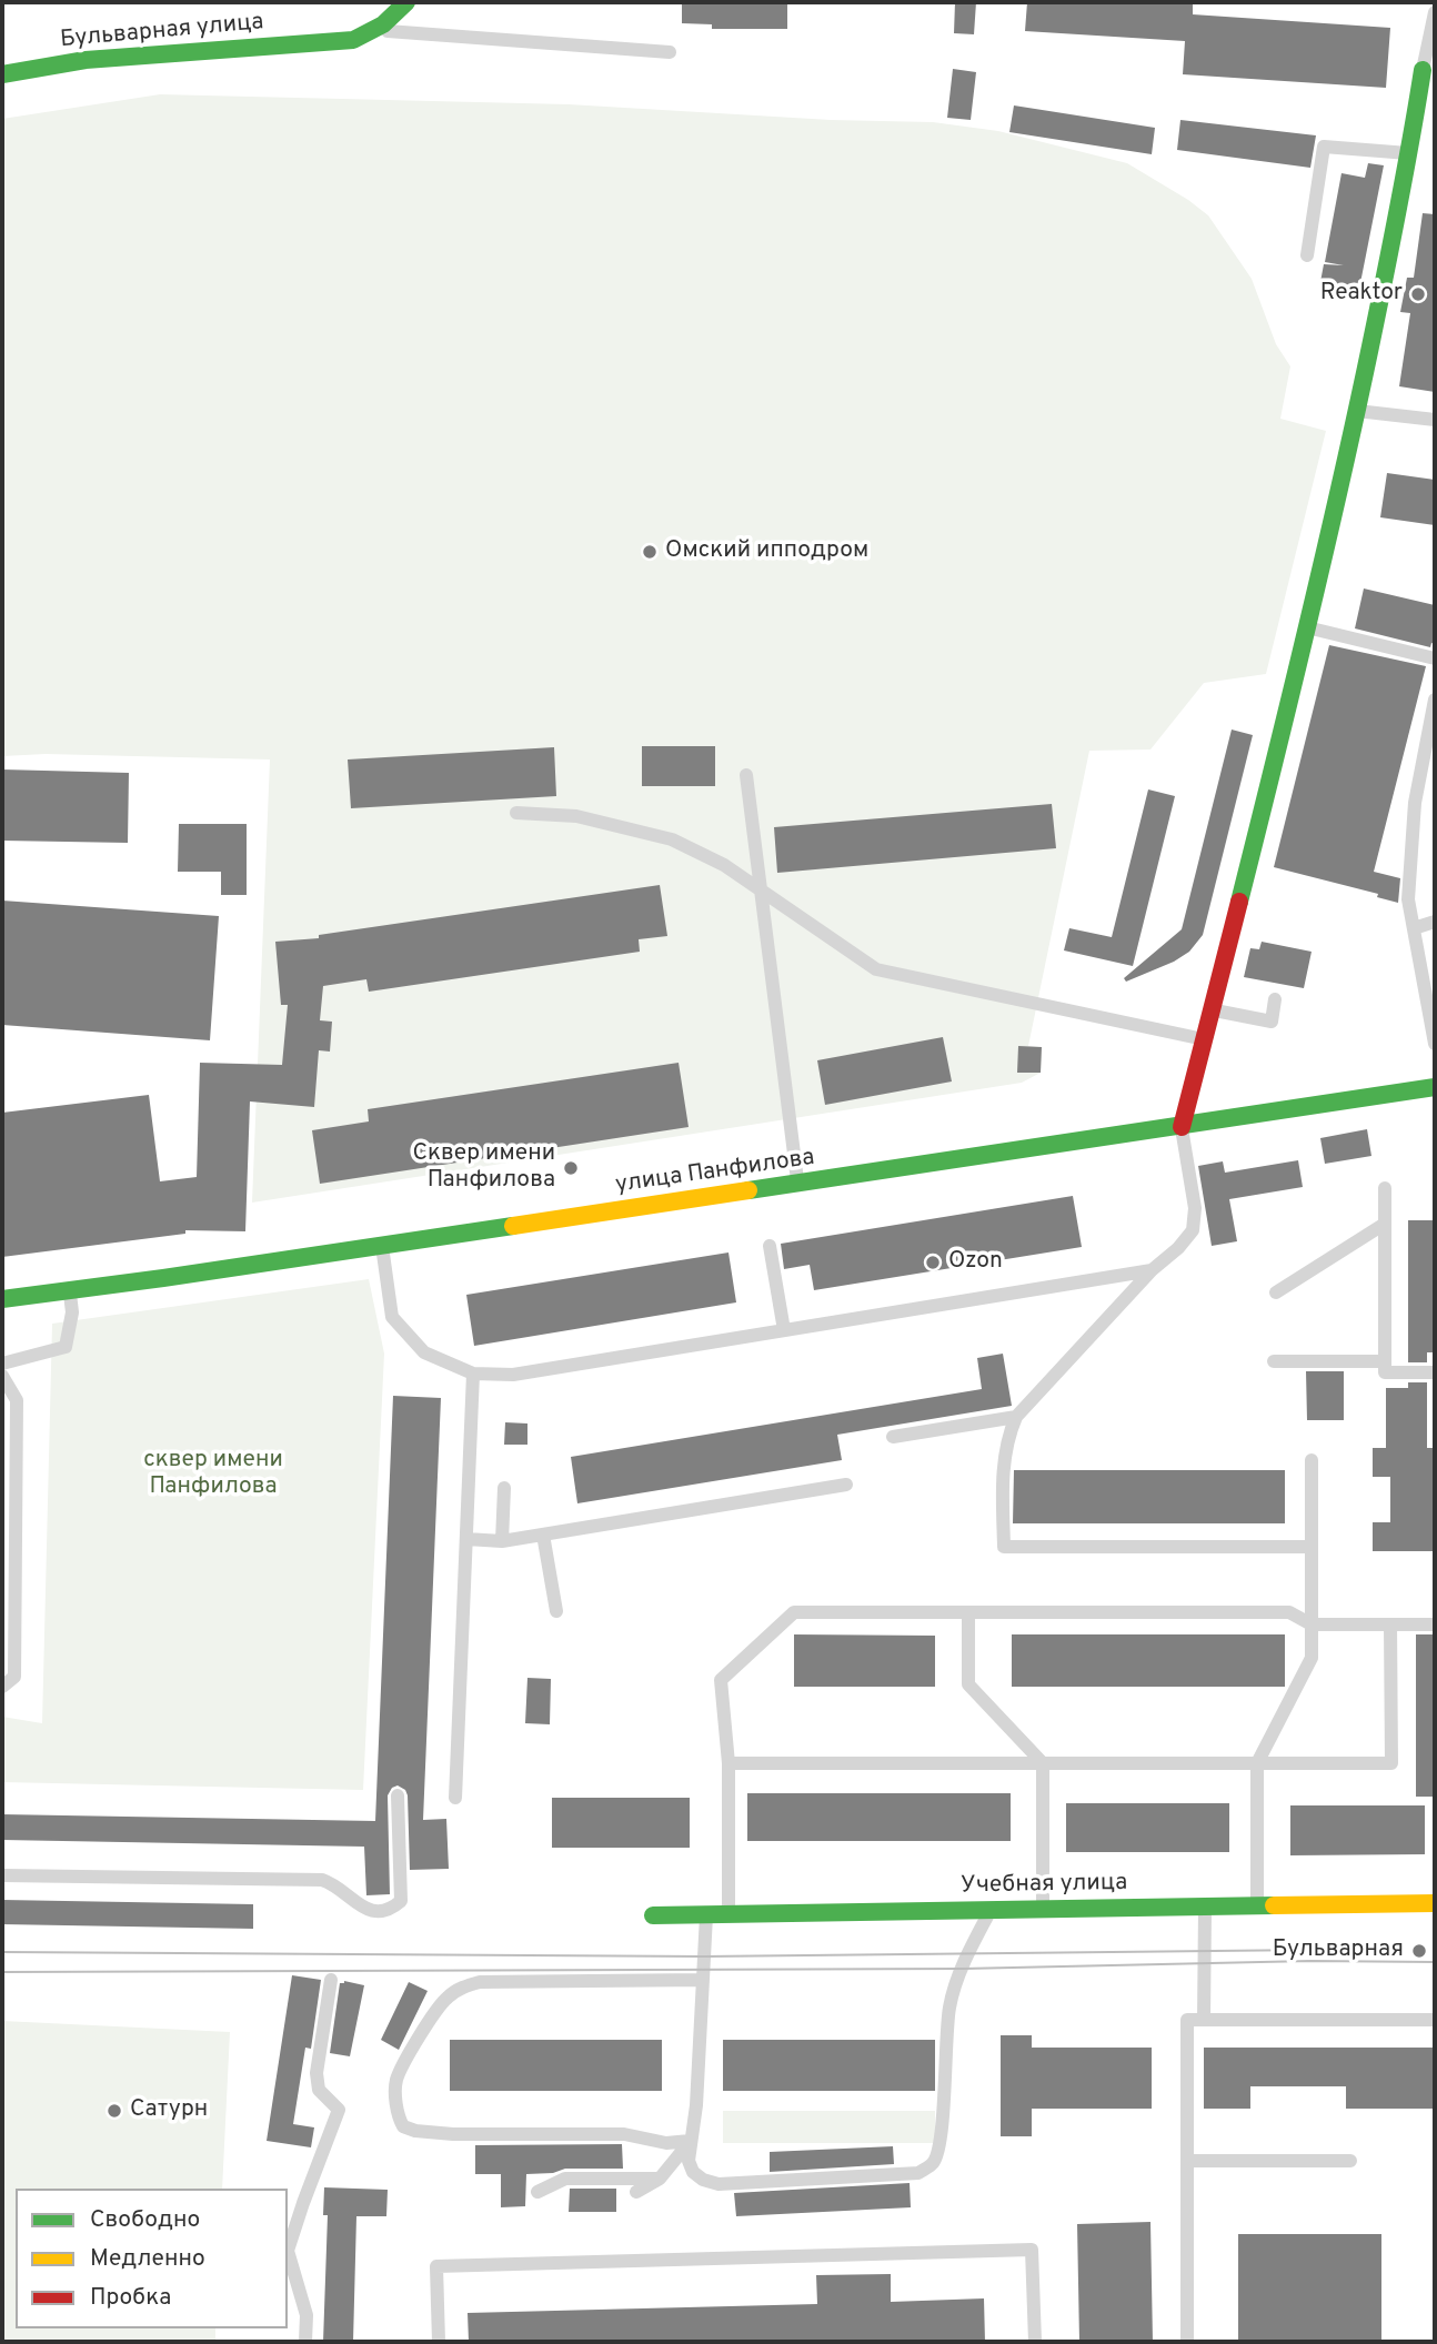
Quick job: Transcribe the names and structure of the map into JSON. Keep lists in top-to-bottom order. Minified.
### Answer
{"streets":{"street":["Бульварная улица","улица Панфилова","Учебная улица"]},"parks":["сквер имени Панфилова"],"places":["Reaktor","Омский ипподром","Сквер имени Панфилова","Ozon","Бульварная","Сатурн"],"legend":["Свободно","Медленно","Пробка"]}
